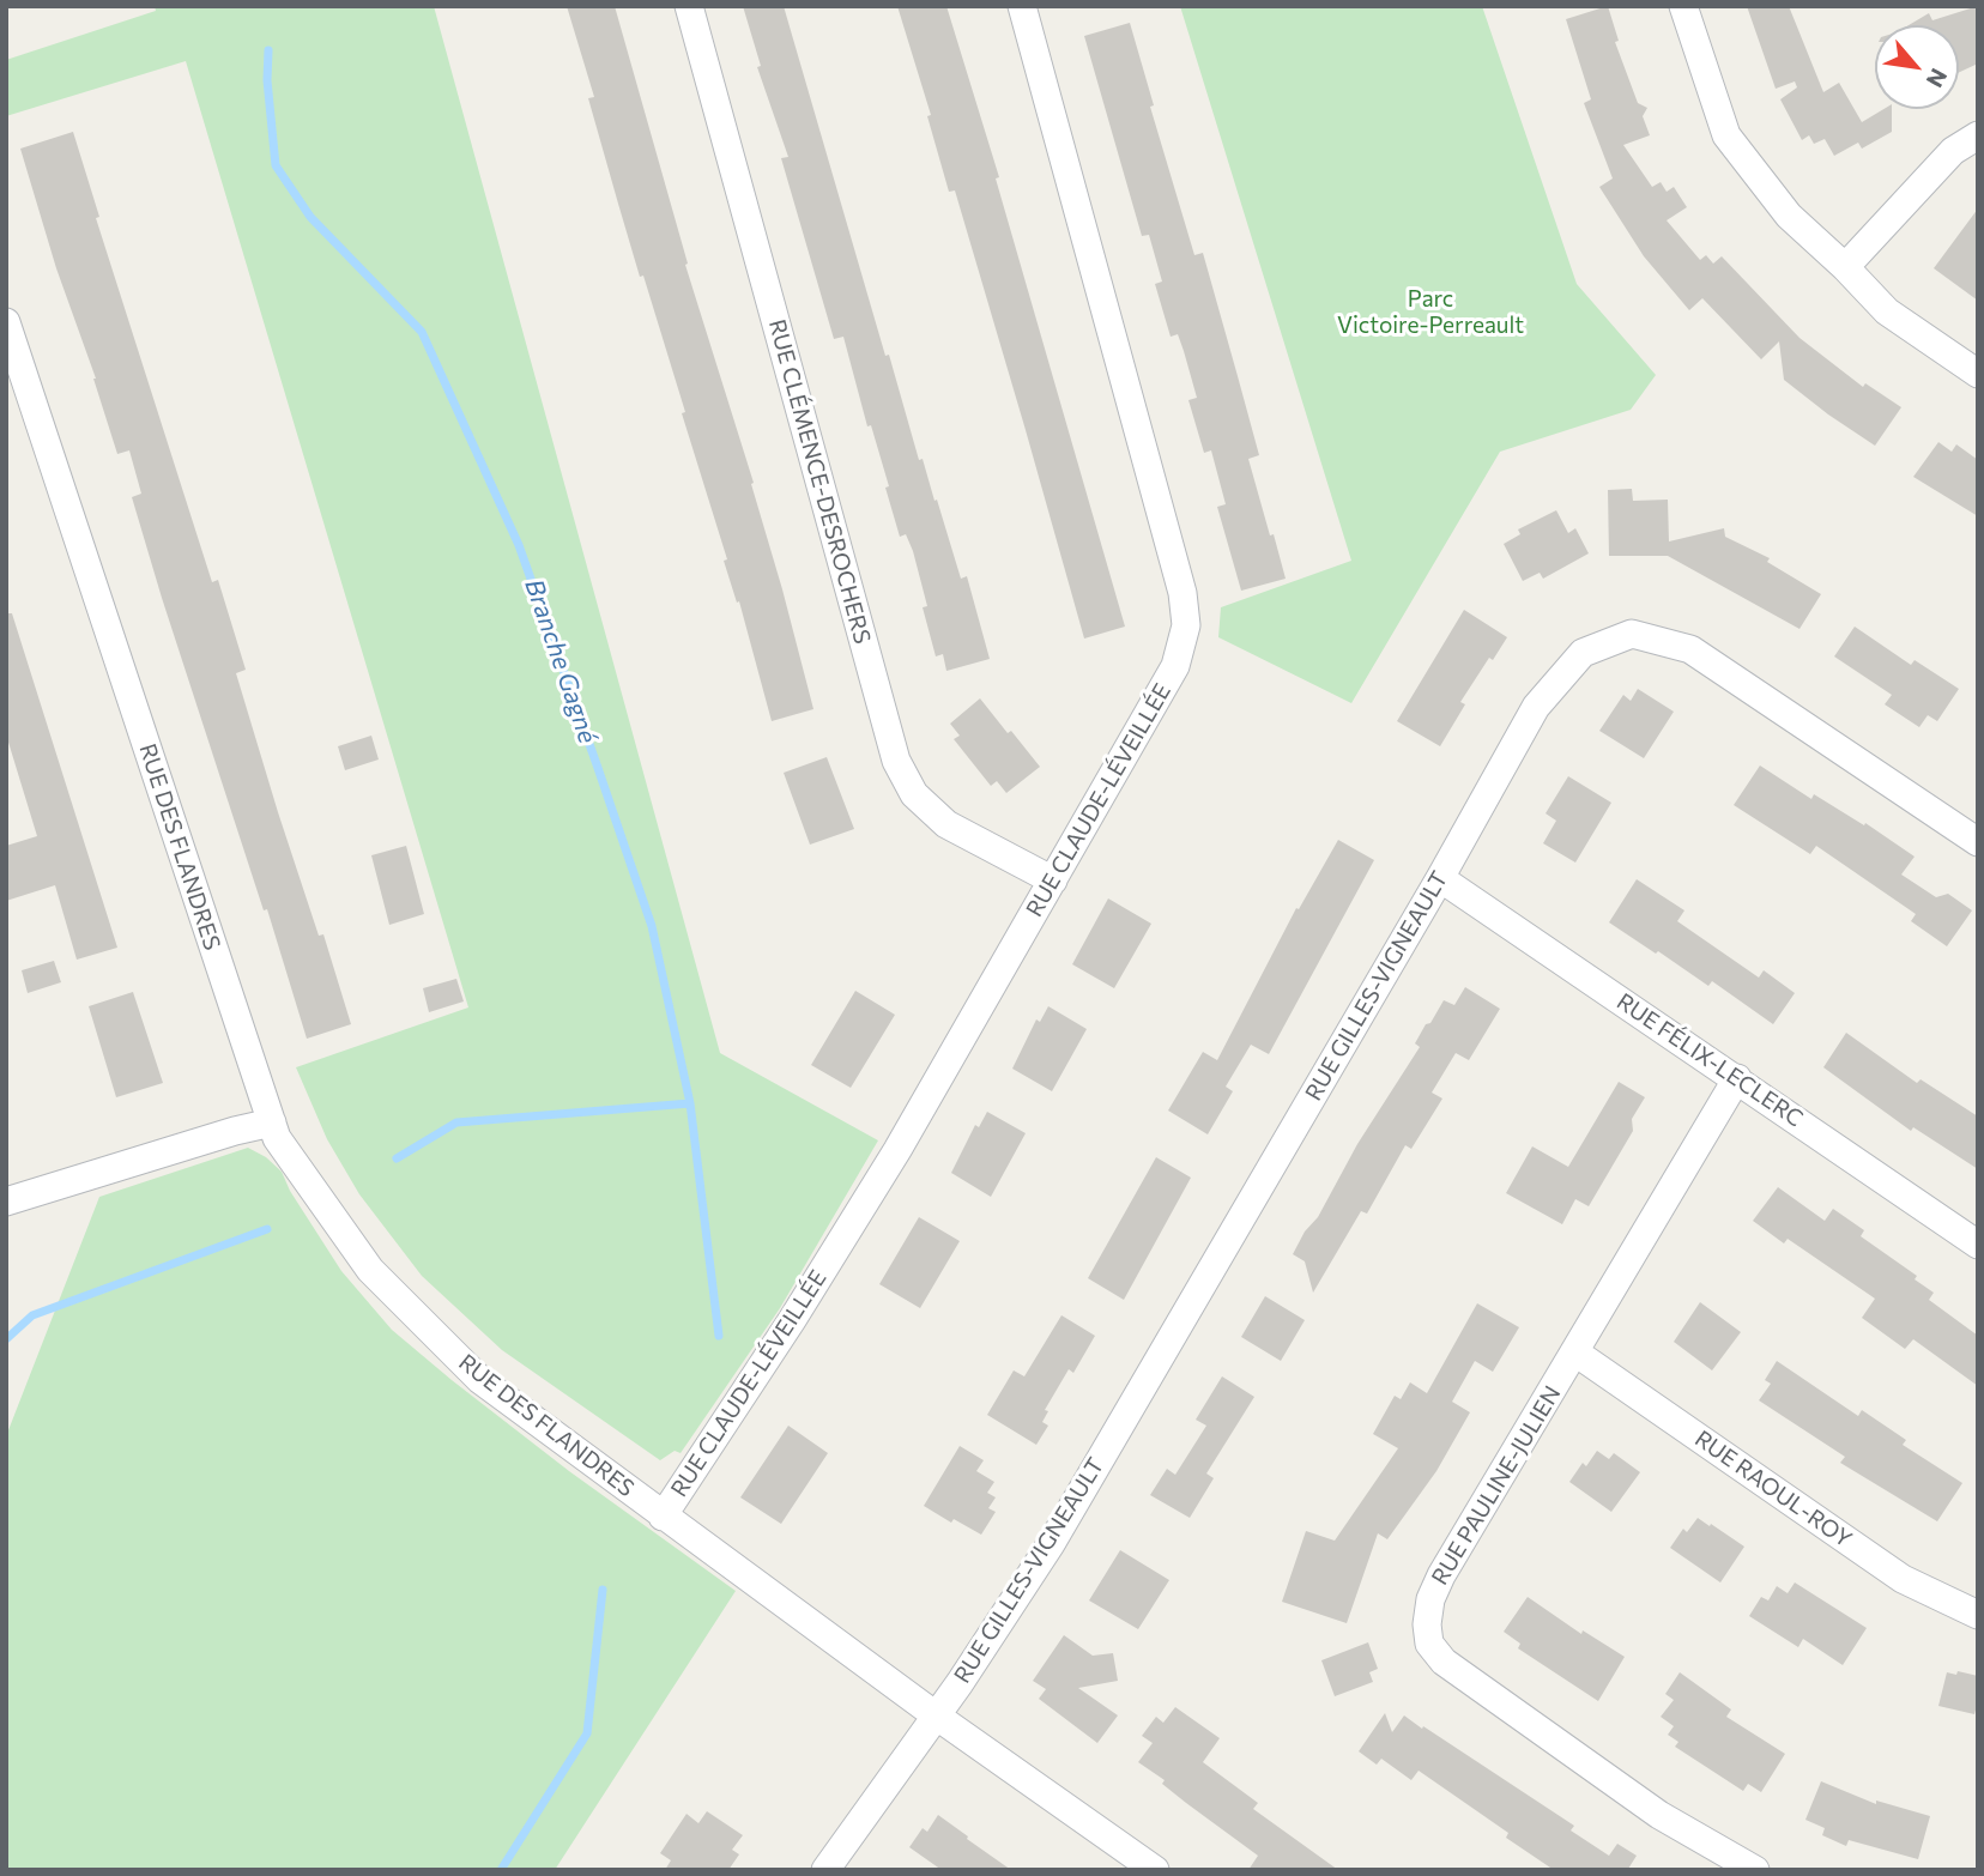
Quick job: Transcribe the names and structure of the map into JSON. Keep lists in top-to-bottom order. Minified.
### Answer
{"streets":{"street":["RUE CLÉMENCE-DESROCHERS","RUE CLAUDE-LÉVEILLÉE","RUE DES FLANDRES","RUE GILLES-VIGNEAULT","RUE FÉLIX-LECLERC","RUE PAULINE-JULIEN","RUE RAOUL-ROY"]},"crossings":[["RUE CLÉMENCE-DESROCHERS","RUE CLAUDE-LÉVEILLÉE"],["RUE CLAUDE-LÉVEILLÉE","RUE DES FLANDRES"],["RUE DES FLANDRES","RUE GILLES-VIGNEAULT"],["RUE GILLES-VIGNEAULT","RUE FÉLIX-LECLERC"],["RUE FÉLIX-LECLERC","RUE PAULINE-JULIEN"],["RUE PAULINE-JULIEN","RUE RAOUL-ROY"]],"water":["Branche Gagné"],"parks":["Parc Victoire-Perreault"],"north":"bottom right"}
